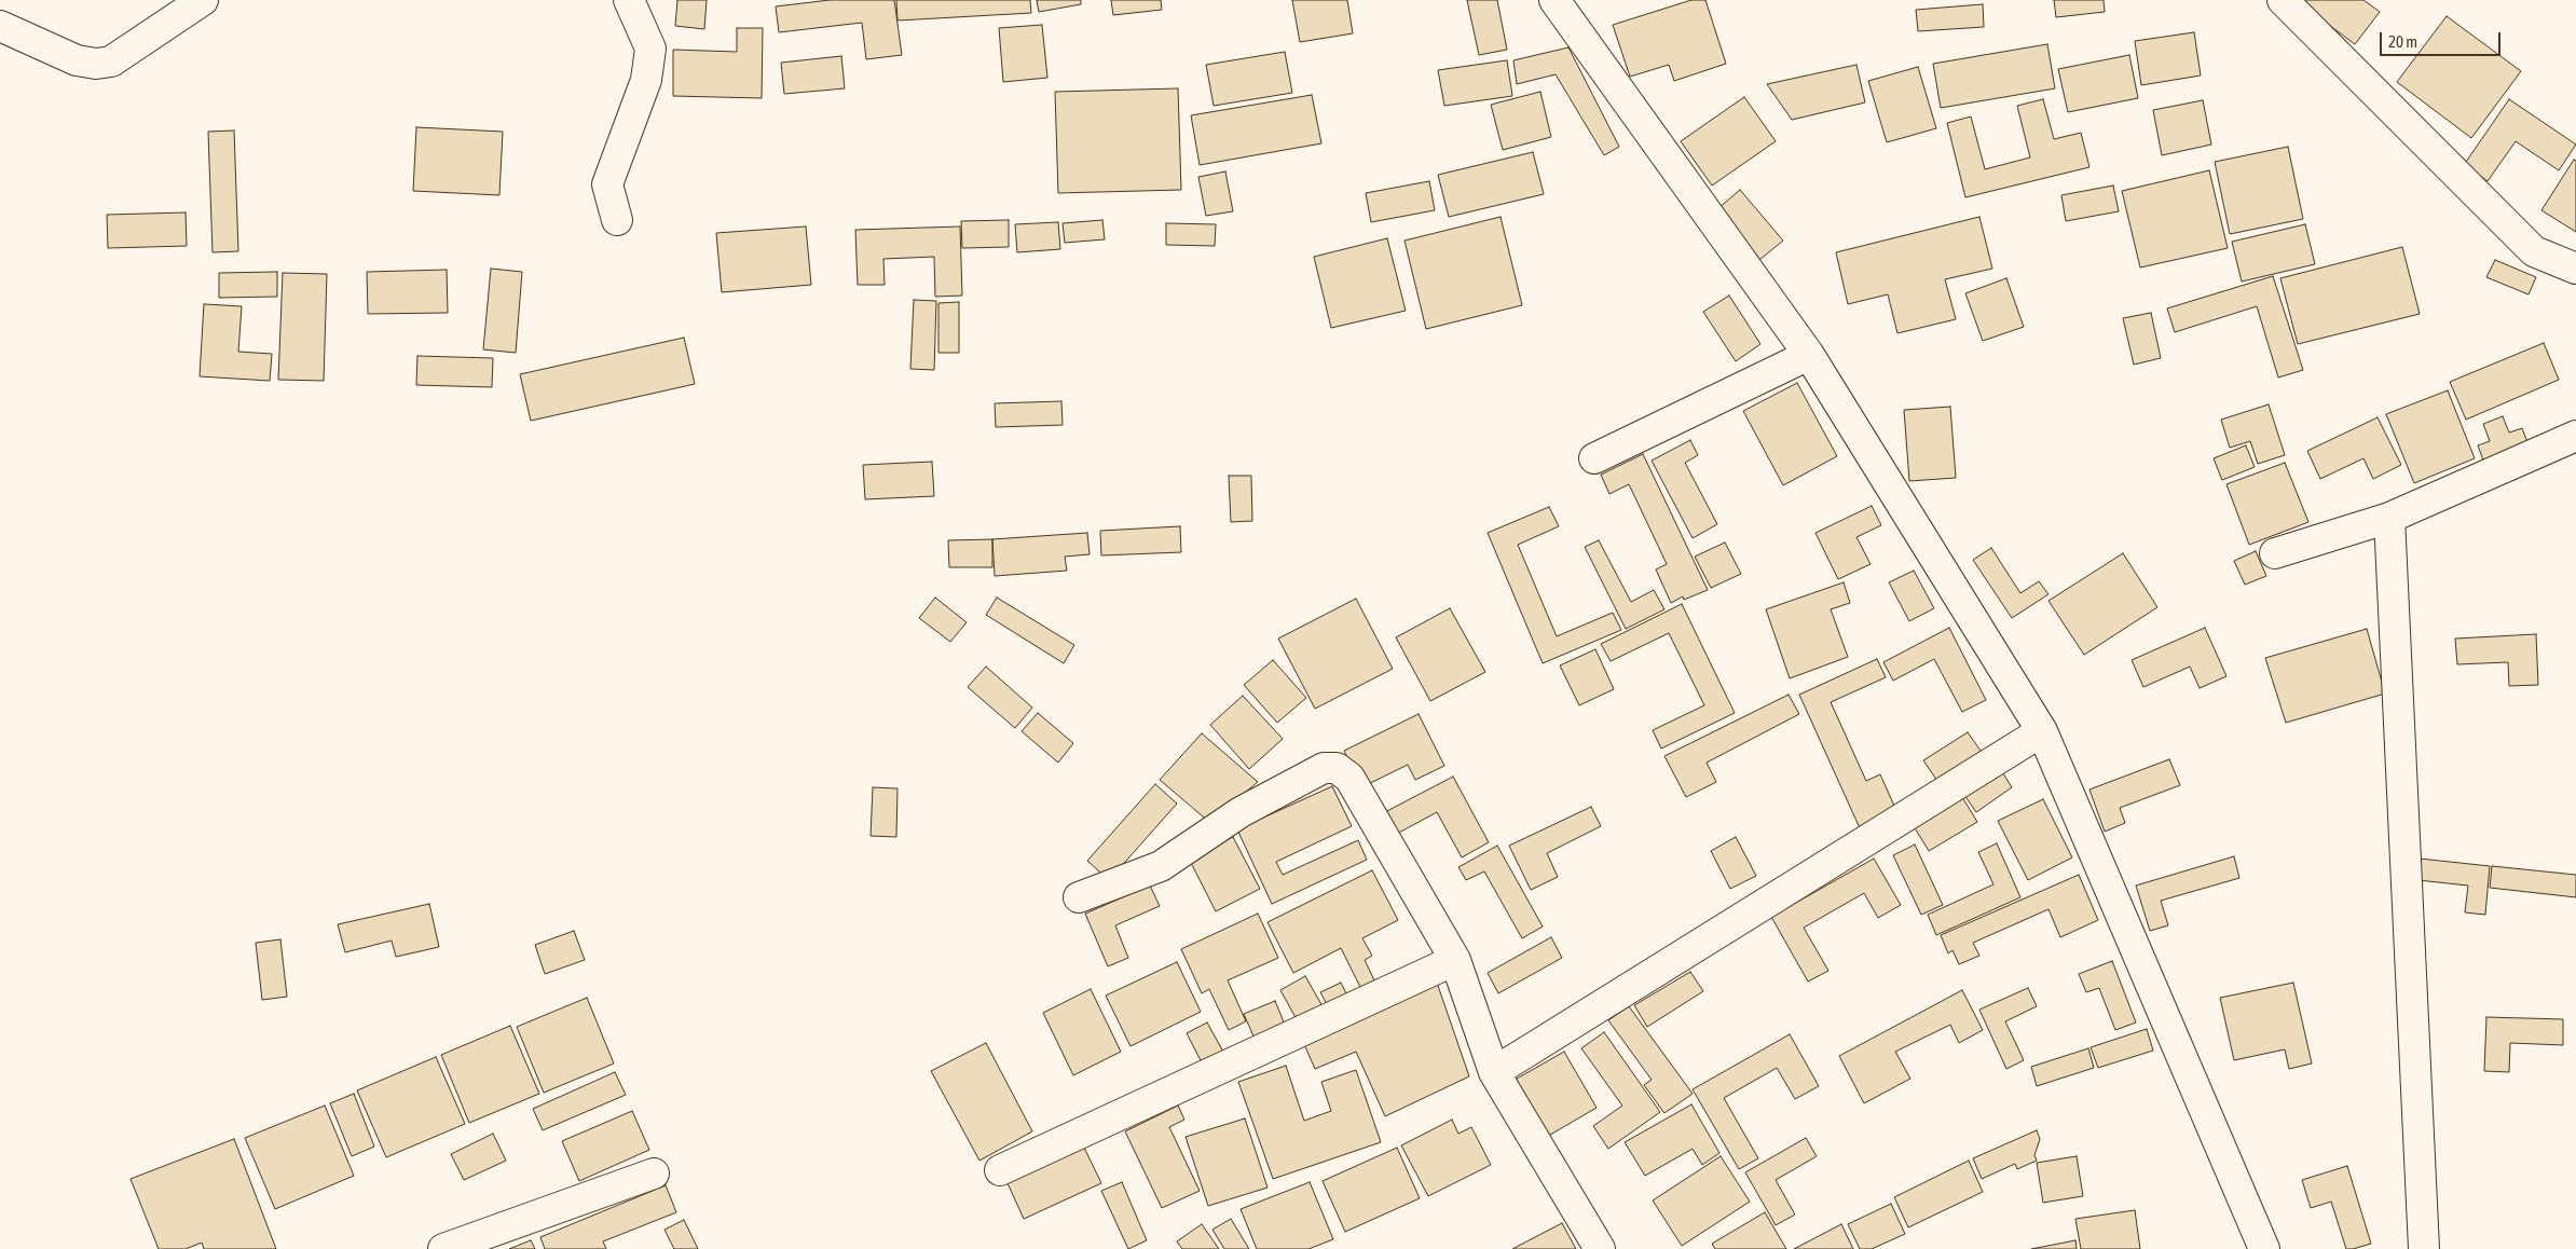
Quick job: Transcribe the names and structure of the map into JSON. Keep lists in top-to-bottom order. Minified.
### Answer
{"scale_bar":"20 m"}
